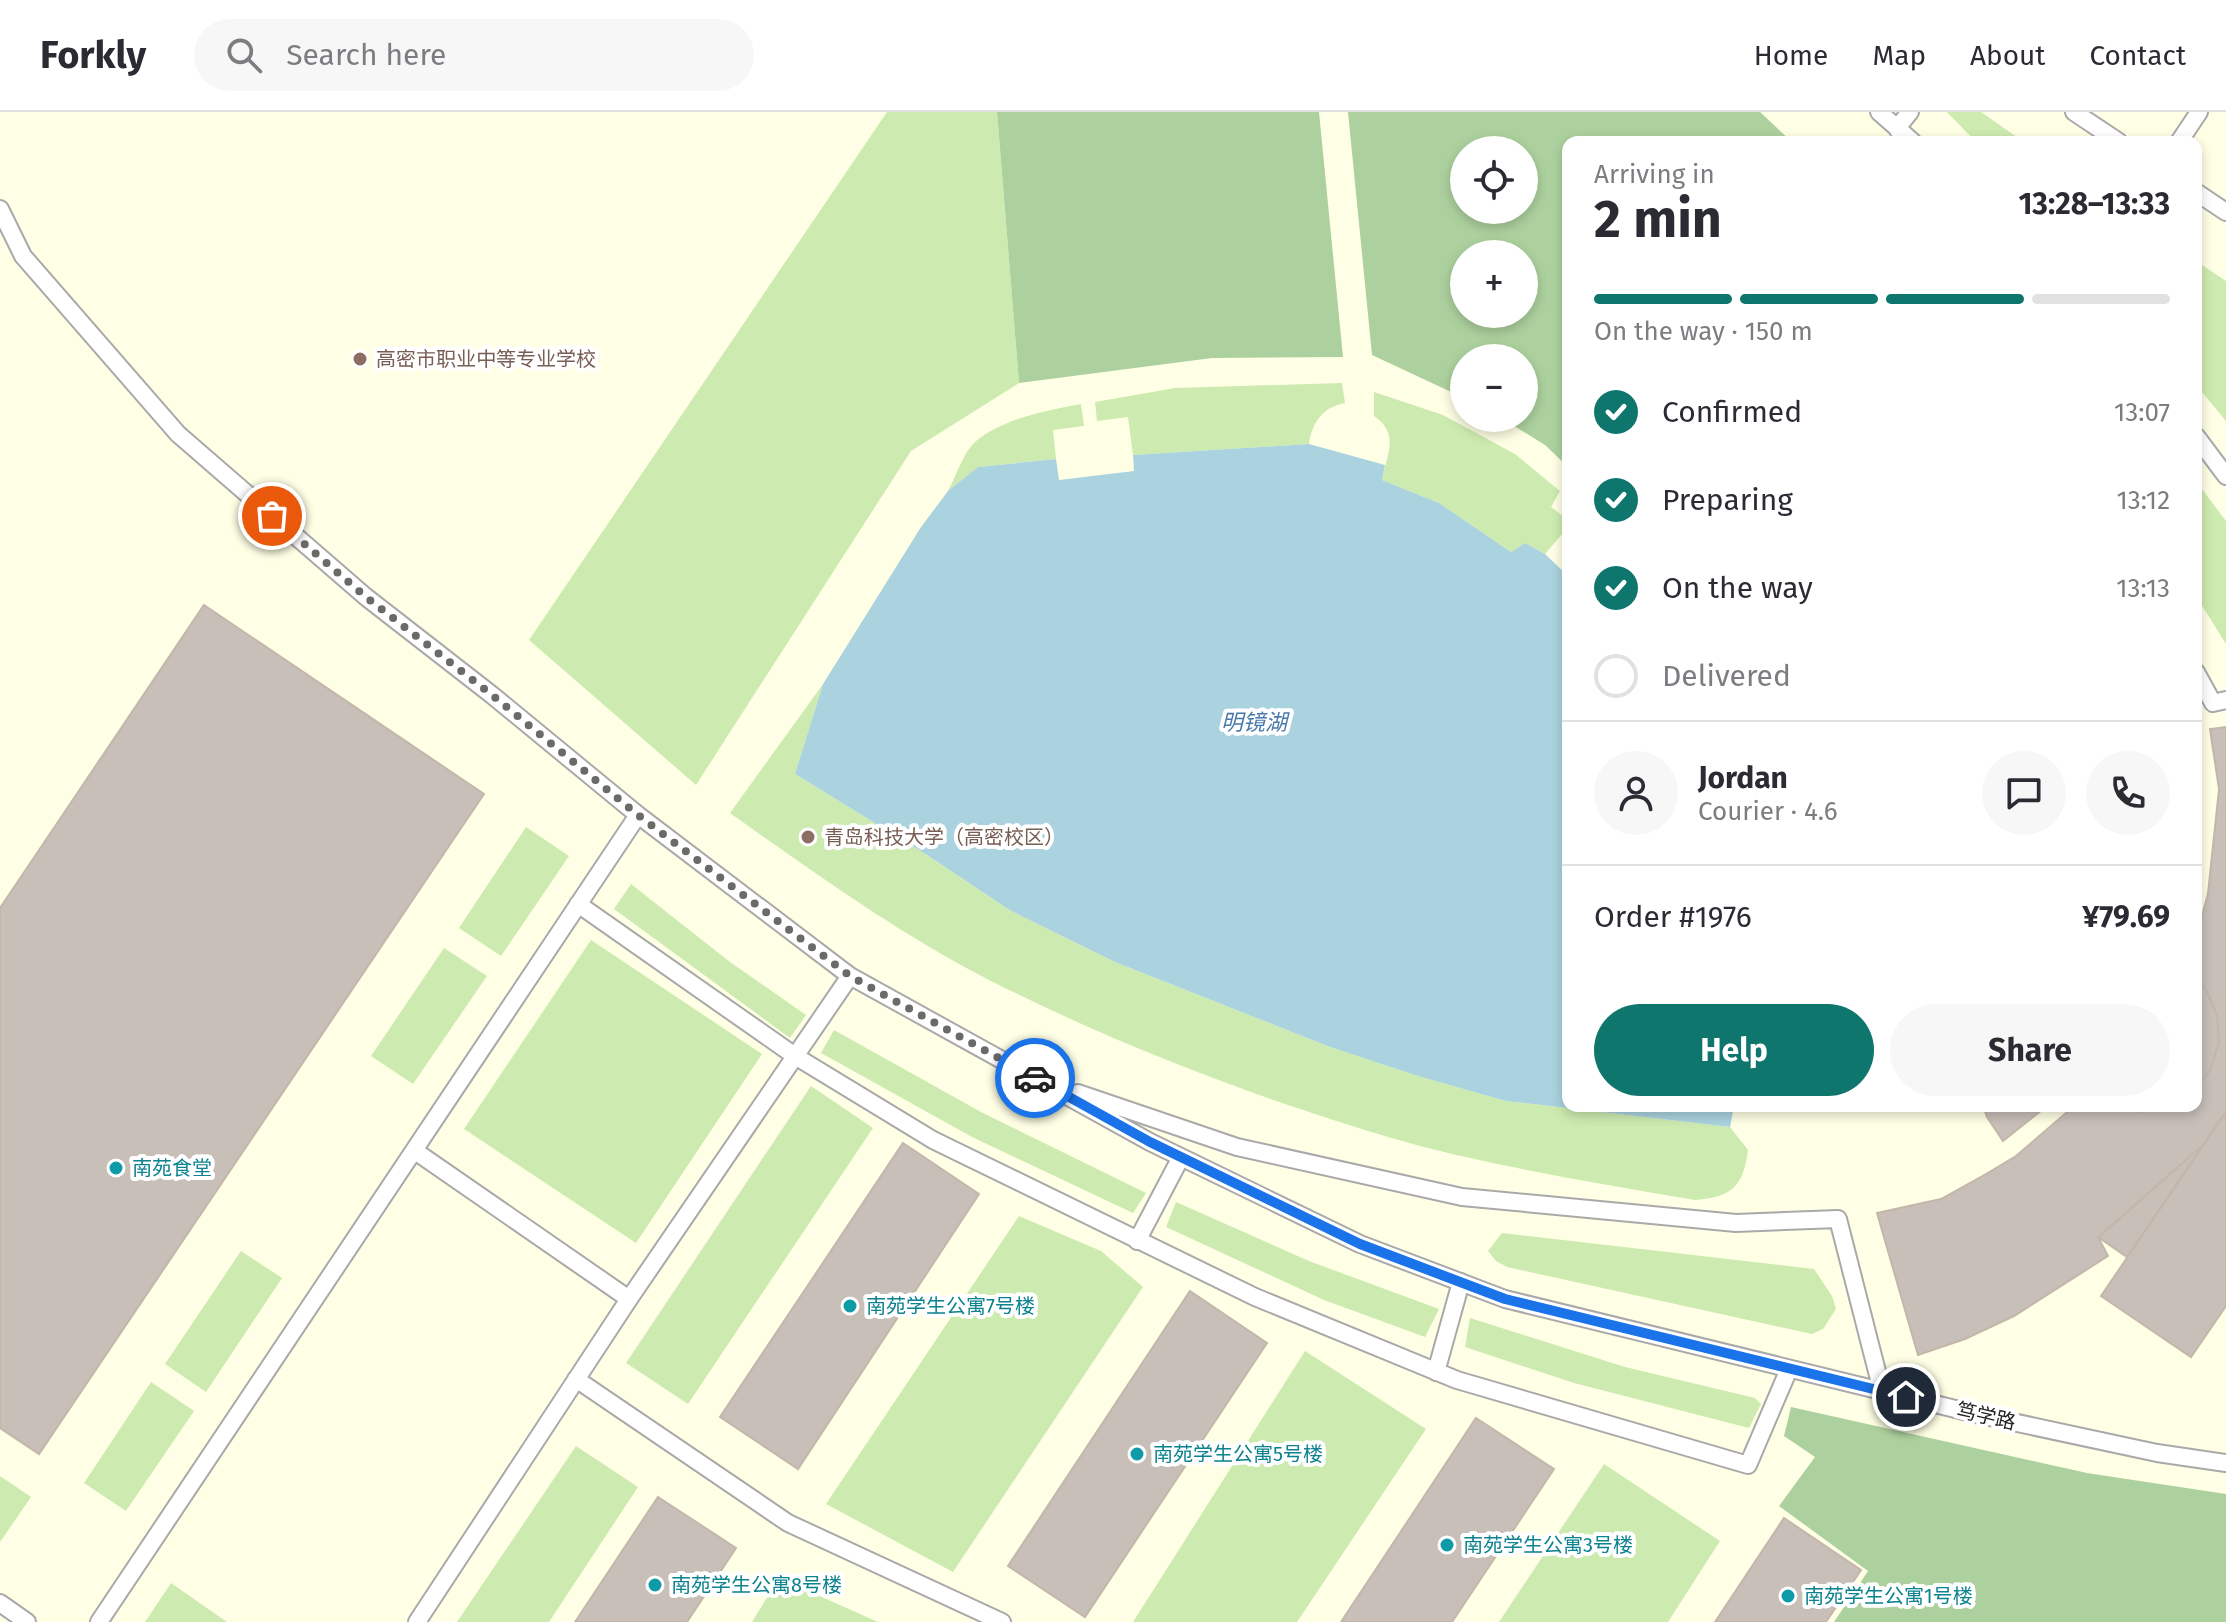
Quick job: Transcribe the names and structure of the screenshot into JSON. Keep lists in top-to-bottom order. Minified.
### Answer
{"streets":{"lane":["笃学路"]},"water":["明镜湖"],"places":["高密市职业中等专业学校","青岛科技大学（高密校区）","南苑食堂","南苑学生公寓7号楼","南苑学生公寓5号楼","南苑学生公寓3号楼","南苑学生公寓8号楼","南苑学生公寓1号楼"],"page":{"header":"Forkly","search":"Search here","nav":["Home","Map","About","Contact"],"map_buttons":["+","−"],"heading":["2 min","Arriving in","13:28–13:33"],"panel":["Jordan","Courier · 4.6","Order #1976","¥79.69"],"bar":"On the way · 150 m","list":[["Confirmed","13:07"],["Preparing","13:12"],["On the way","13:13"],"Delivered"],"buttons":["Help","Share"]}}
